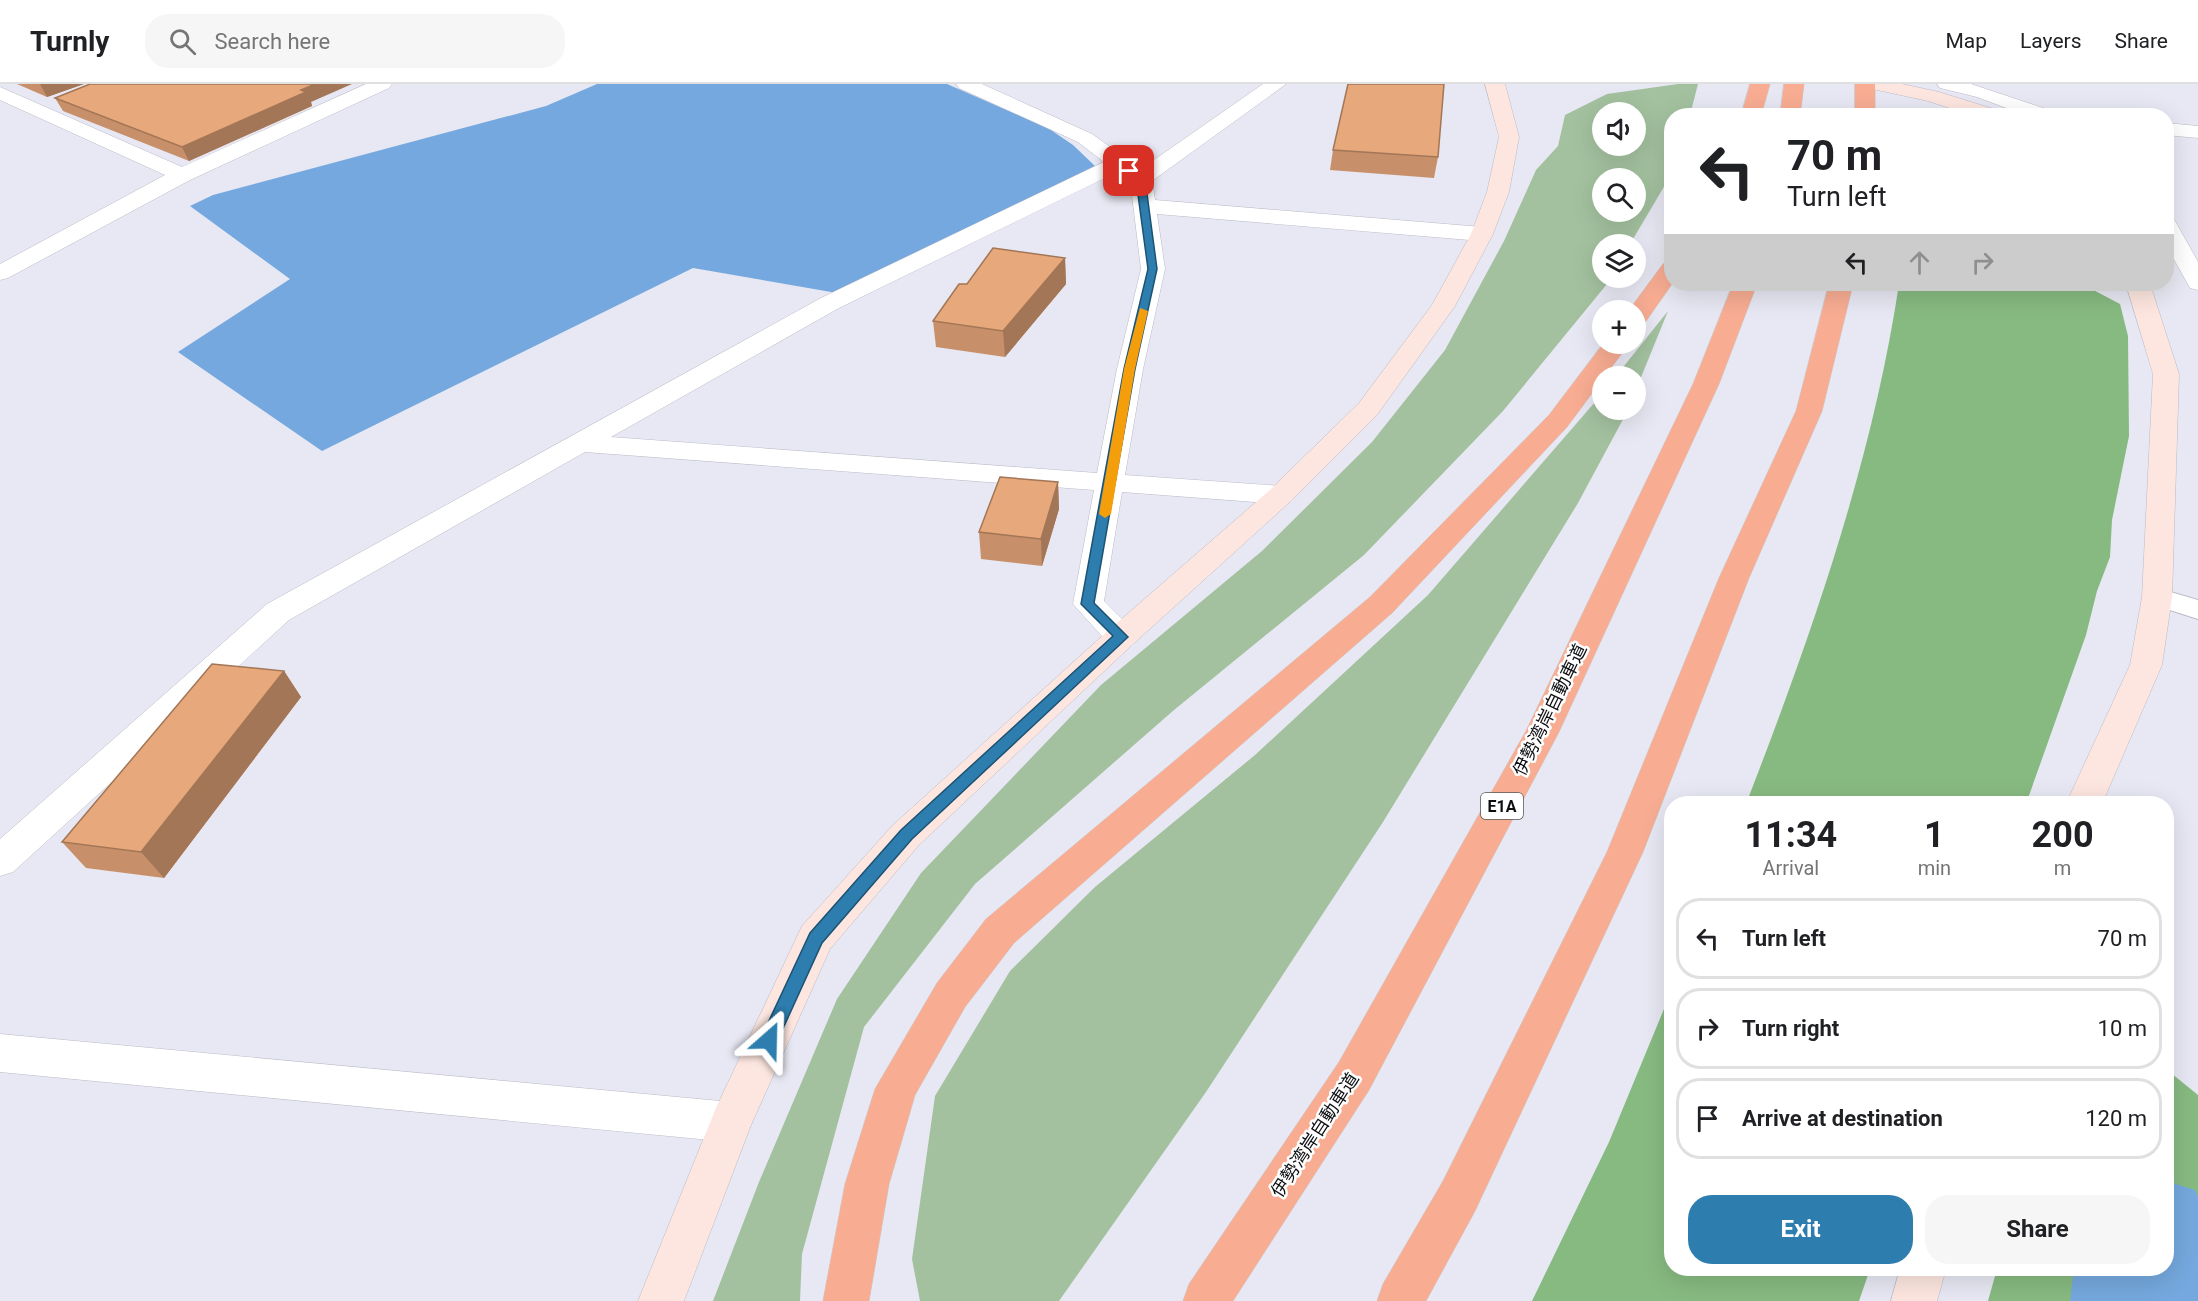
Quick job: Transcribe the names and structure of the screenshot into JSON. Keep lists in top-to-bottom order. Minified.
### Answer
{"streets":{"highway":["伊勢湾岸自動車道","E1A"]},"page":{"header":"Turnly","search":"Search here","nav":["Map","Layers","Share"],"map_buttons":["+","−"],"turn":["70 m","Turn left"],"eta":["11:34","Arrival","1","min","200","m"],"list":[{"name":"Turn left","value":"70 m"},{"name":"Turn right","value":"10 m"},{"name":"Arrive at destination","value":"120 m"}],"buttons":["Exit","Share"]}}
